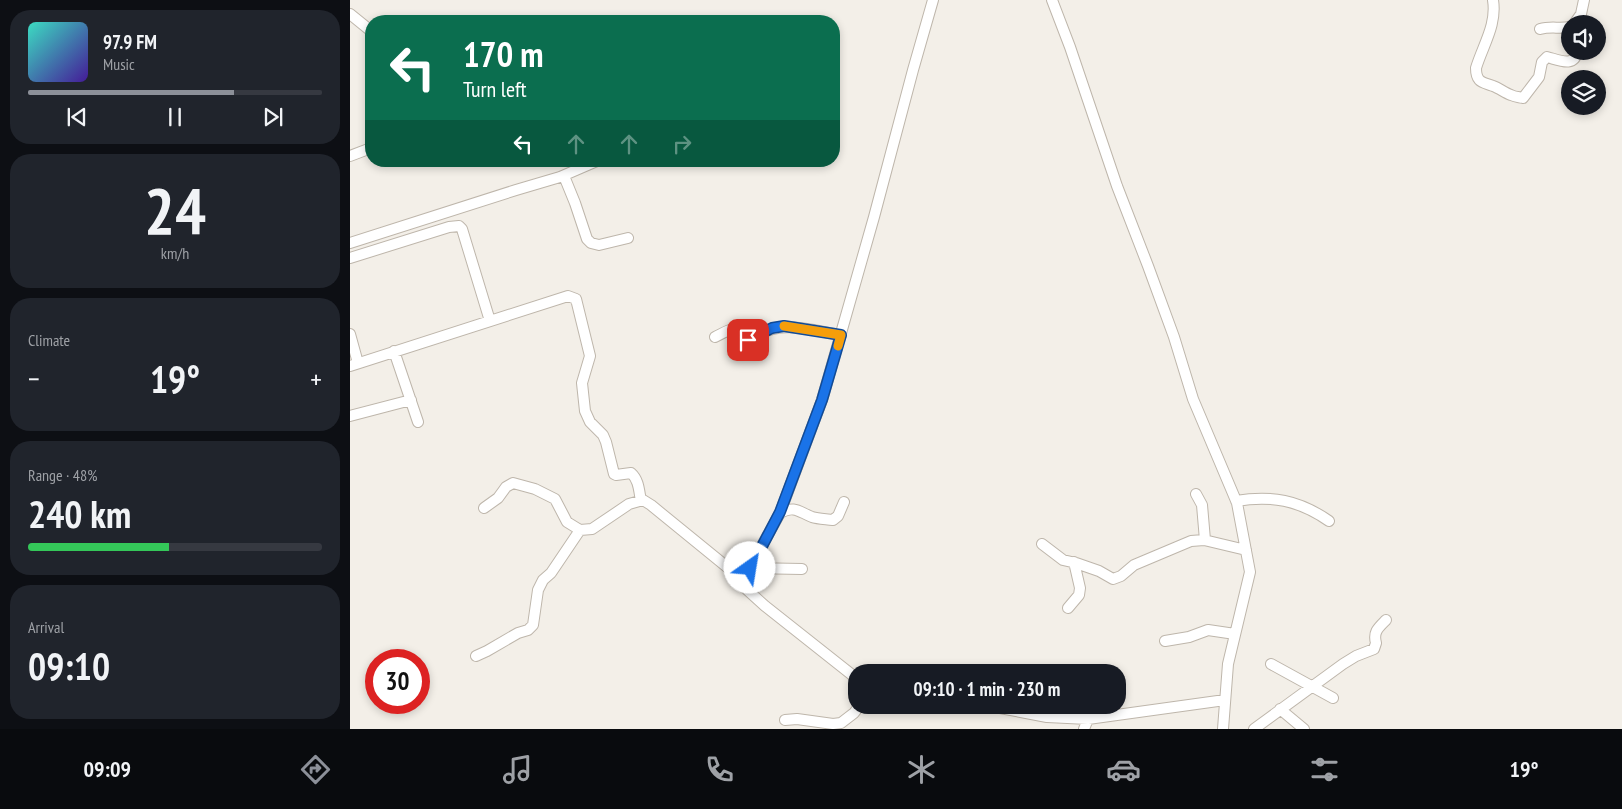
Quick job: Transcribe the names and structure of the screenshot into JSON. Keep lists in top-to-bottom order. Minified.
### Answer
{"page":{"turn":["170 m","Turn left"],"song":["97.9 FM","Music"],"tile":[["24","km/h"],"Climate",["Range · 48%","240 km"],["Arrival","09:10"]],"heat":["−","19°","+"],"limit":"30","trip":"09:10 · 1 min · 230 m","tabs":["09:09","19°"]}}
